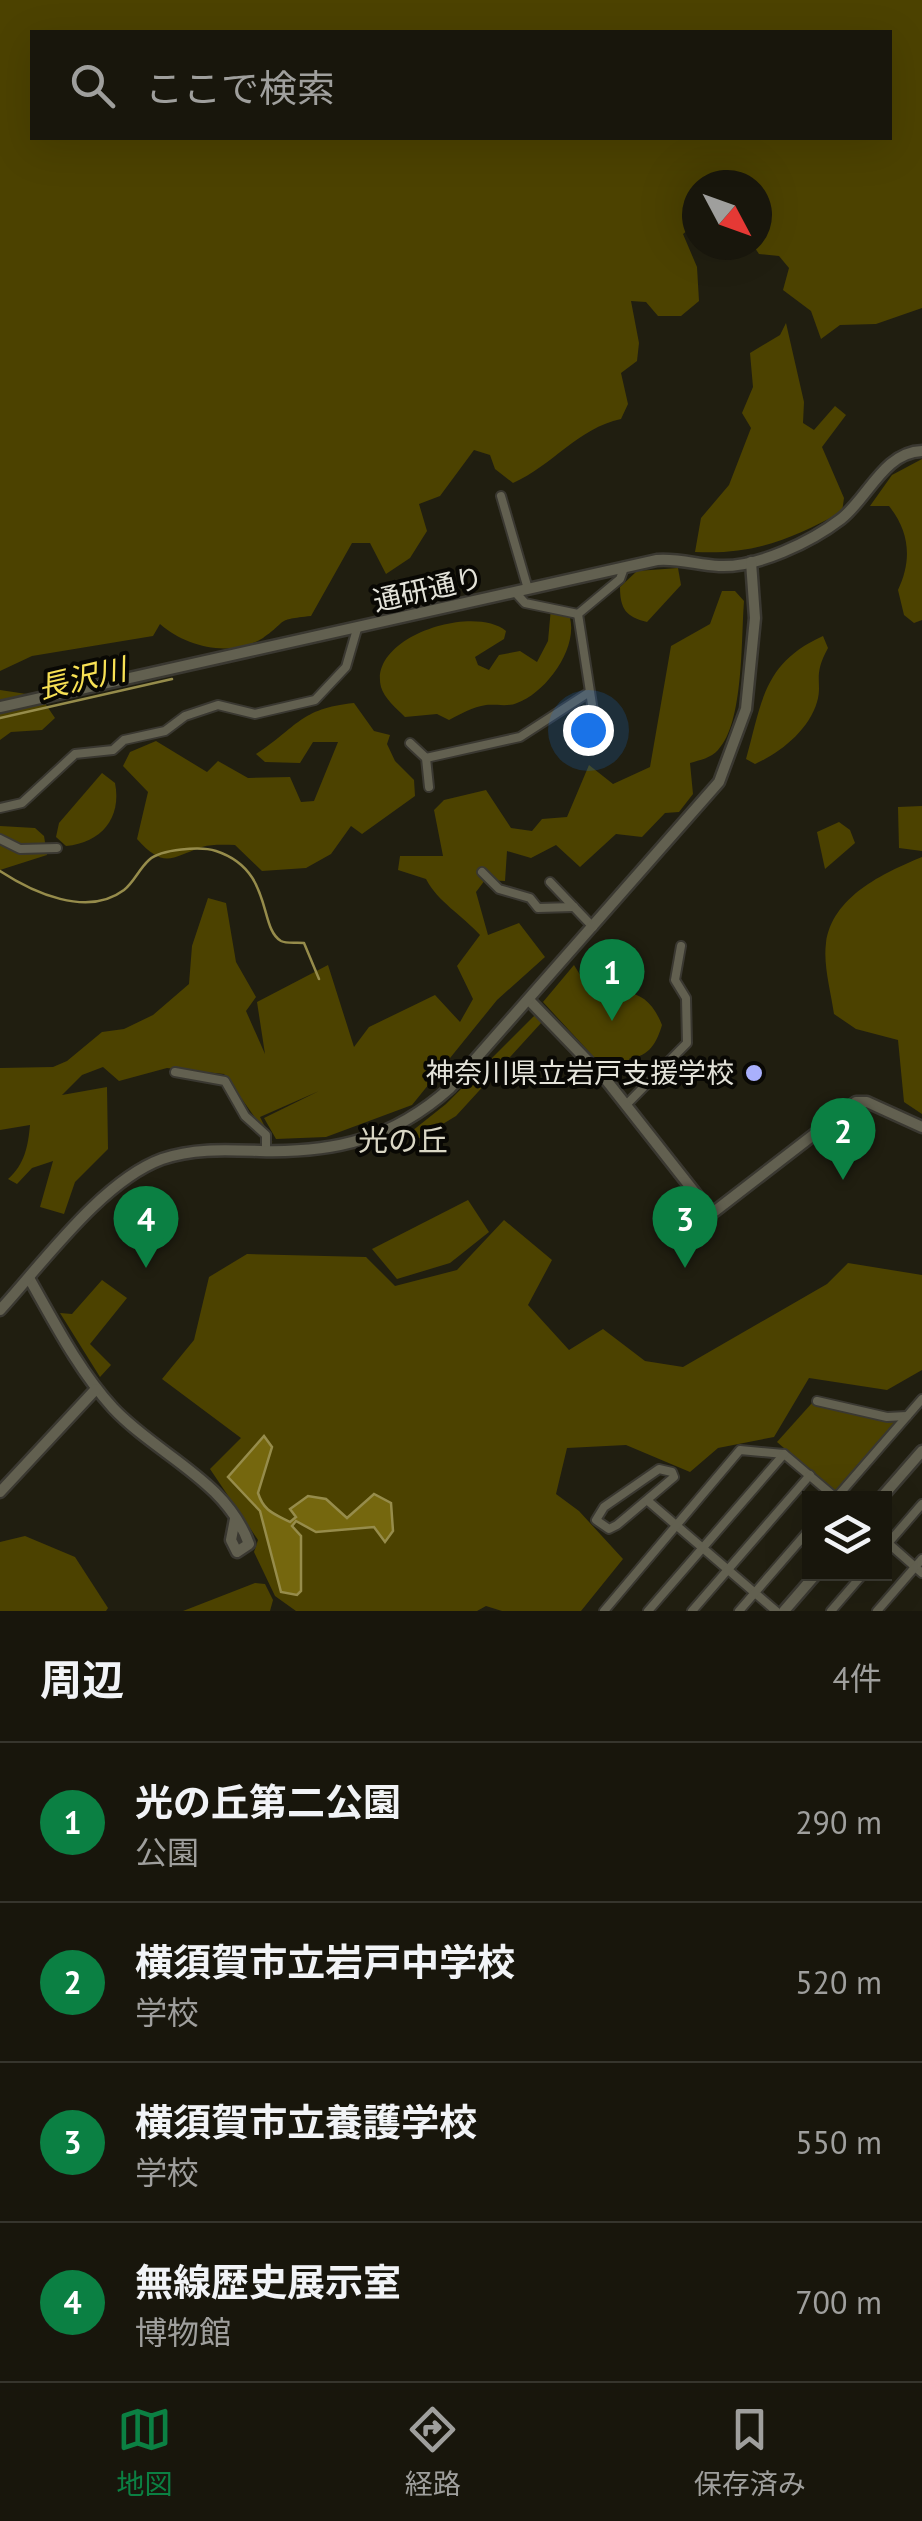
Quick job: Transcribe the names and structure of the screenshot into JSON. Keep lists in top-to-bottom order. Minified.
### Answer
{"streets":{"street":["通研通り"]},"districts":["光の丘"],"water":["長沢川"],"places":["神奈川県立岩戸支援学校"],"north":"bottom right","page":{"search":"ここで検索","pins":["1","2","3","4"],"heading":["周辺","4件"],"list":[{"mark":"1","name":"光の丘第二公園","note":"公園","value":"290 m"},{"mark":"2","name":"横須賀市立岩戸中学校","note":"学校","value":"520 m"},{"mark":"3","name":"横須賀市立養護学校","note":"学校","value":"550 m"},{"mark":"4","name":"無線歴史展示室","note":"博物館","value":"700 m"}],"nav":["地図","経路","保存済み"]}}
